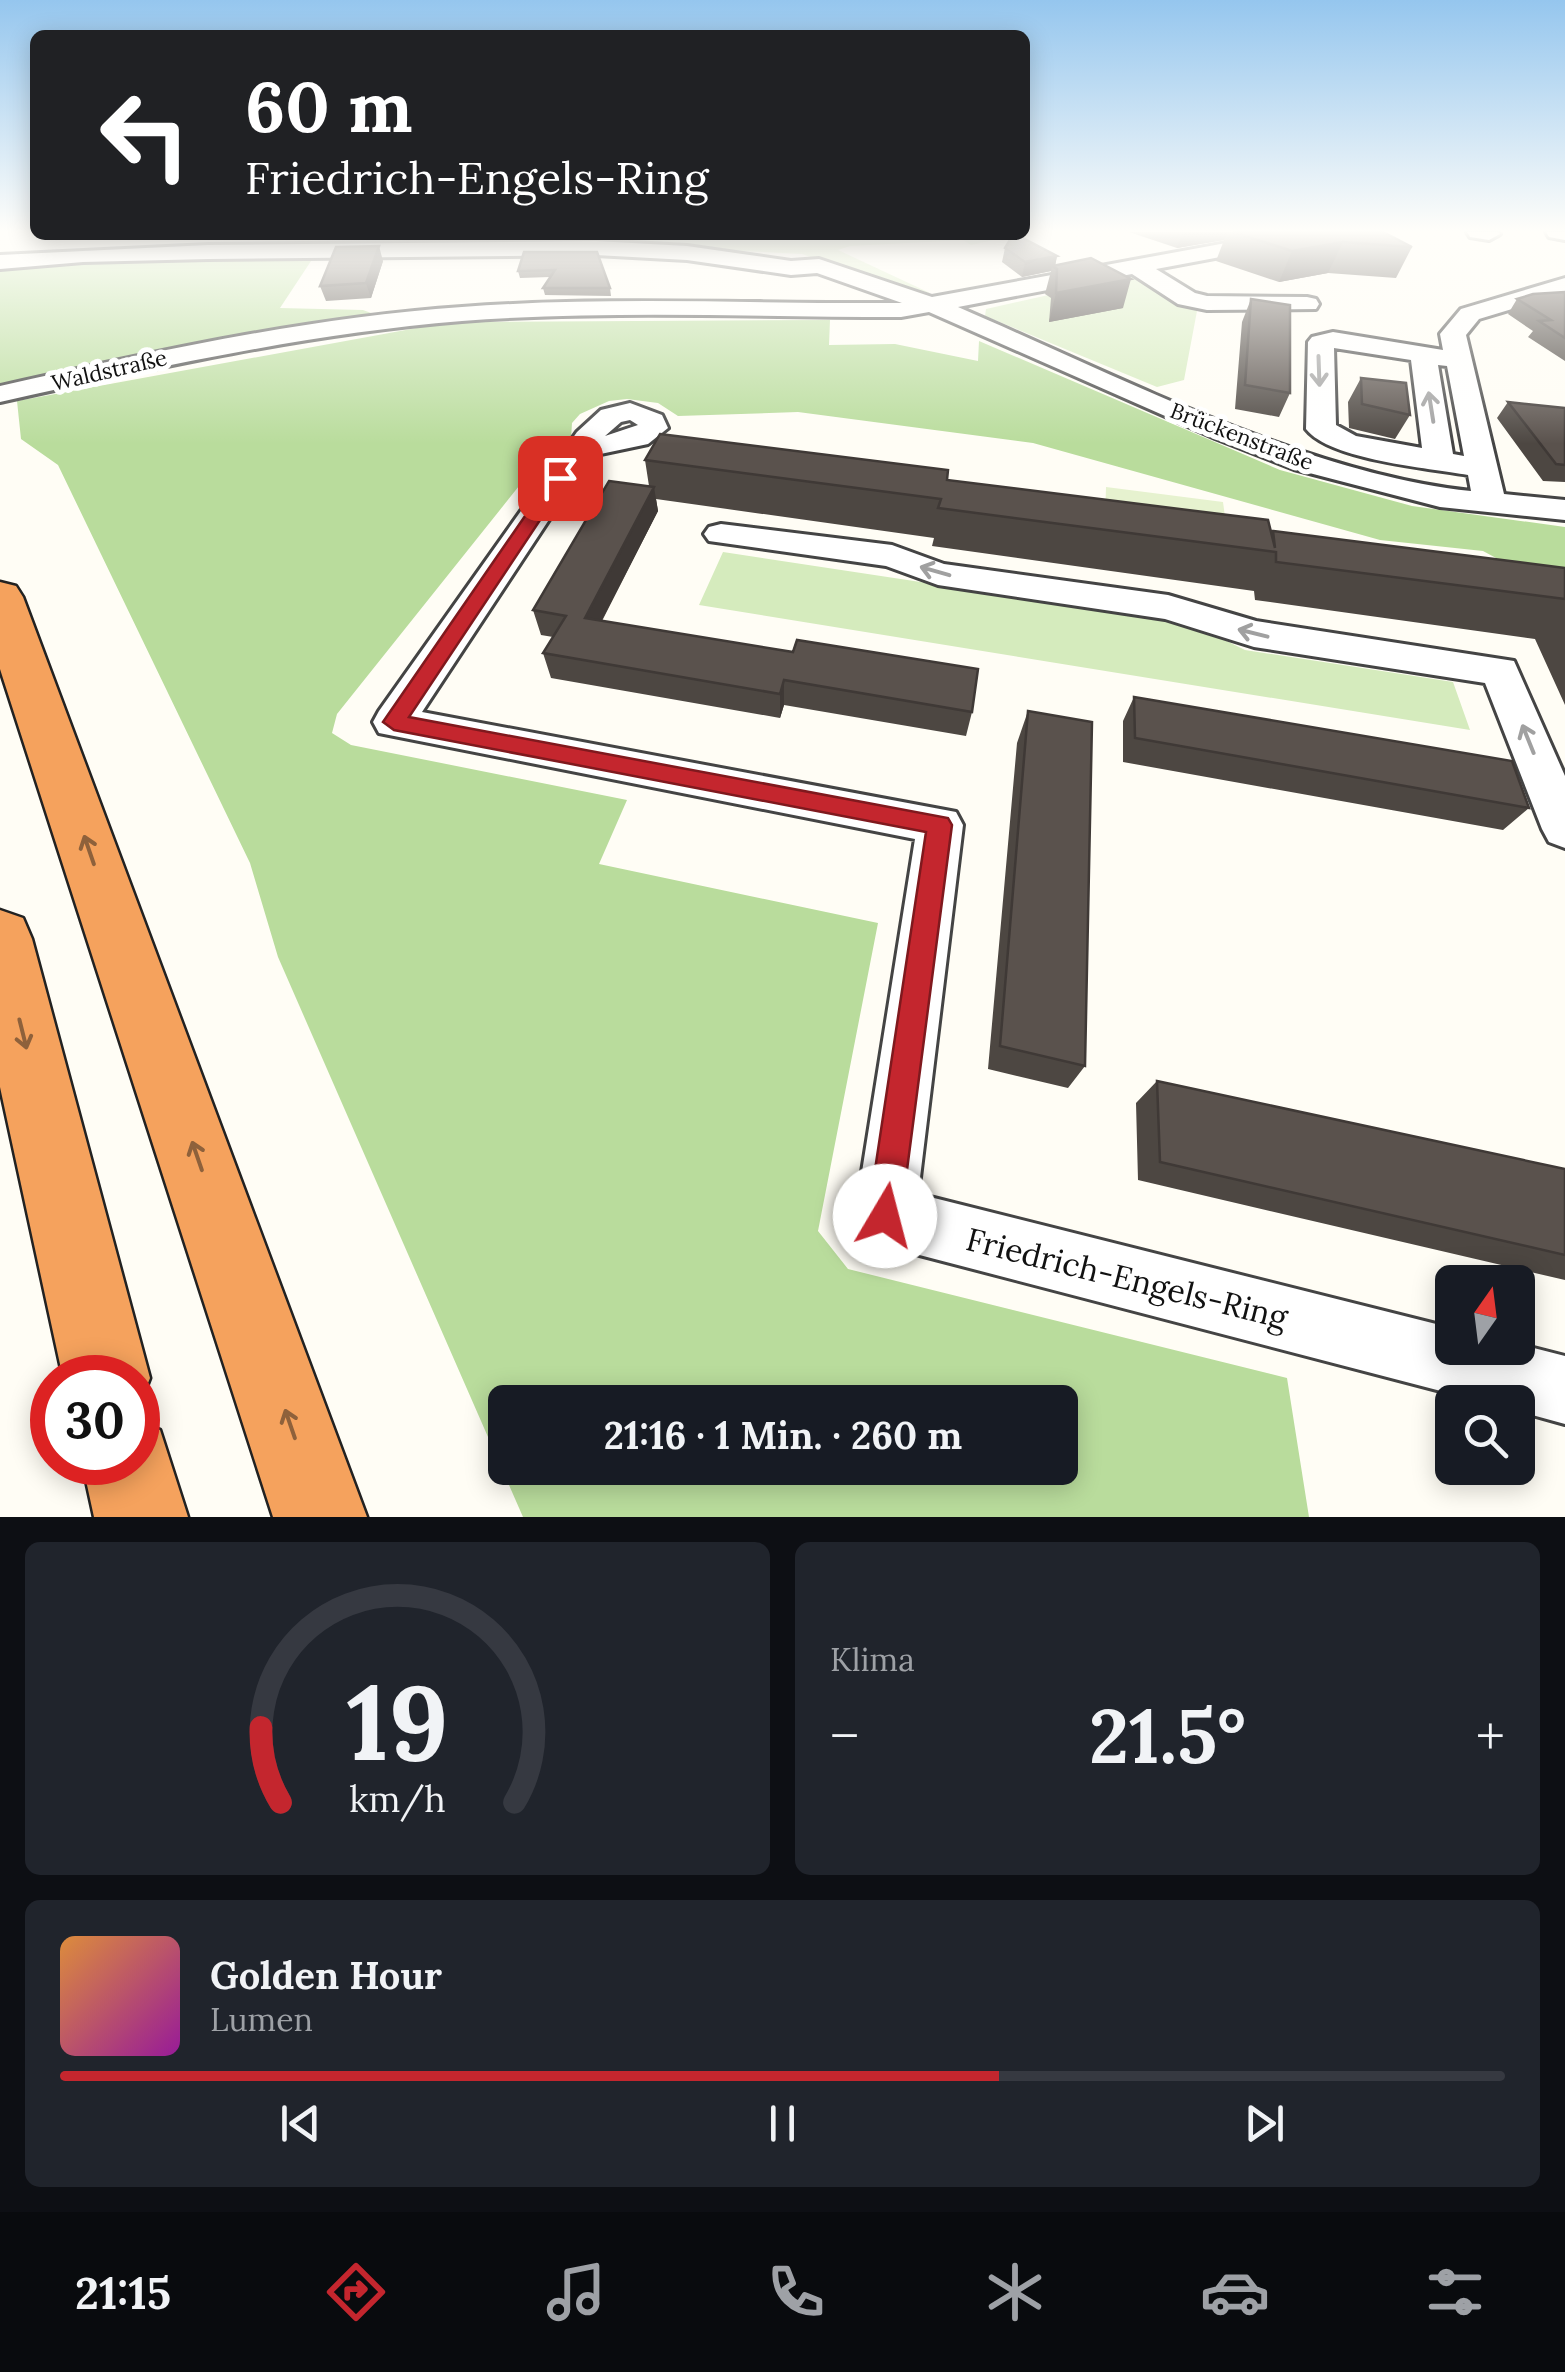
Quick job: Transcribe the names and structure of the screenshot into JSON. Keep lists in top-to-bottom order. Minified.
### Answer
{"streets":{"street":["Waldstraße","Brückenstraße","Friedrich-Engels-Ring"]},"crossings":[["Waldstraße","Brückenstraße"]],"north":"top","page":{"turn":["60 m","Friedrich-Engels-Ring"],"limit":"30","trip":"21:16 · 1 Min. · 260 m","tile":"Klima","heat":["−","21.5°","+"],"song":["Golden Hour","Lumen"],"tabs":"21:15","gauge":["19","km/h"]}}
